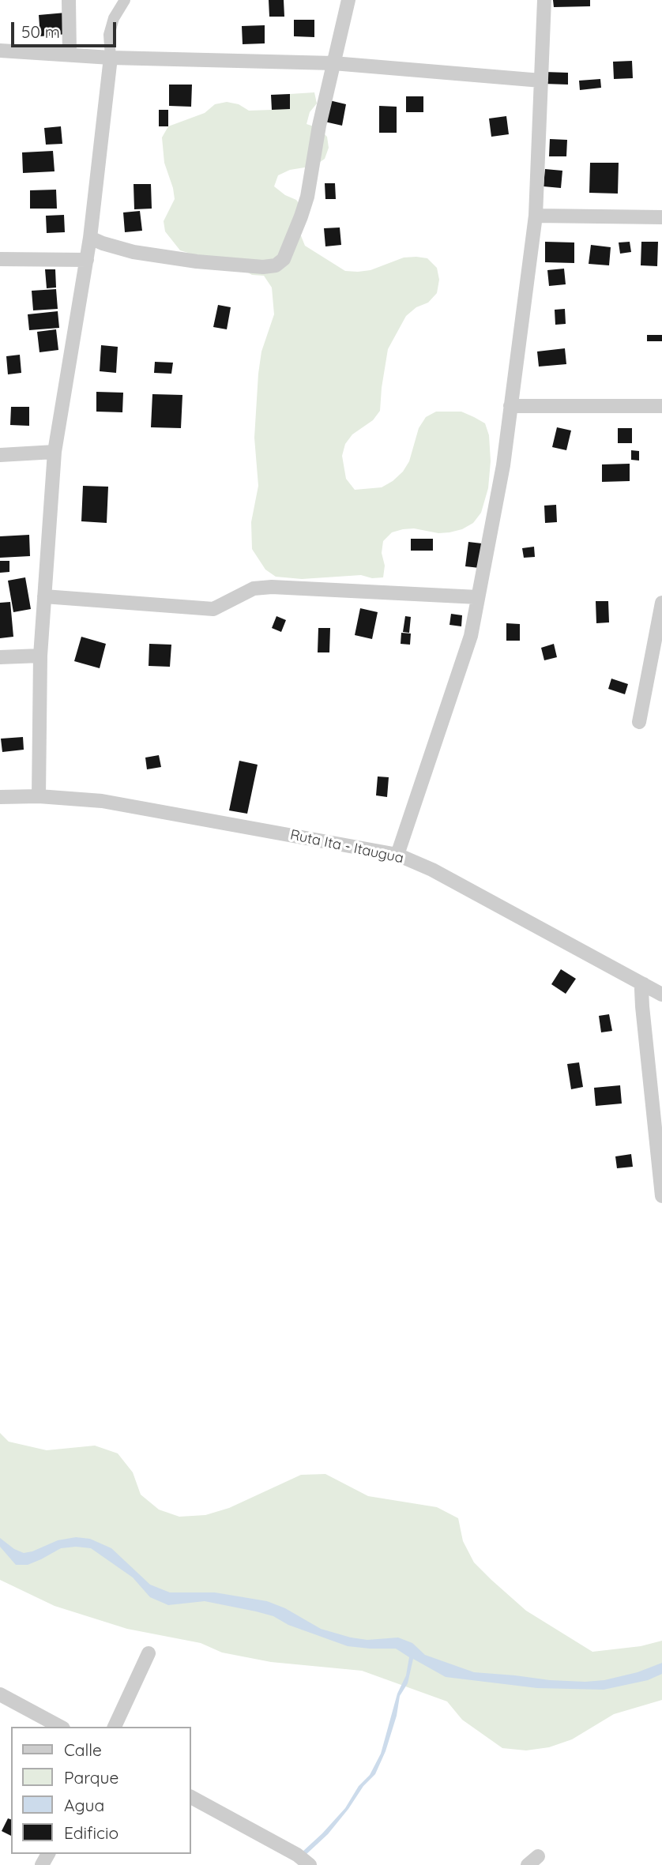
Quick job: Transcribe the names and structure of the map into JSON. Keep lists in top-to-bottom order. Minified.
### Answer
{"streets":{"street":["Ruta Ita - Itaugua"]},"legend":["Calle","Parque","Agua","Edificio"],"scale_bar":"50 m"}
